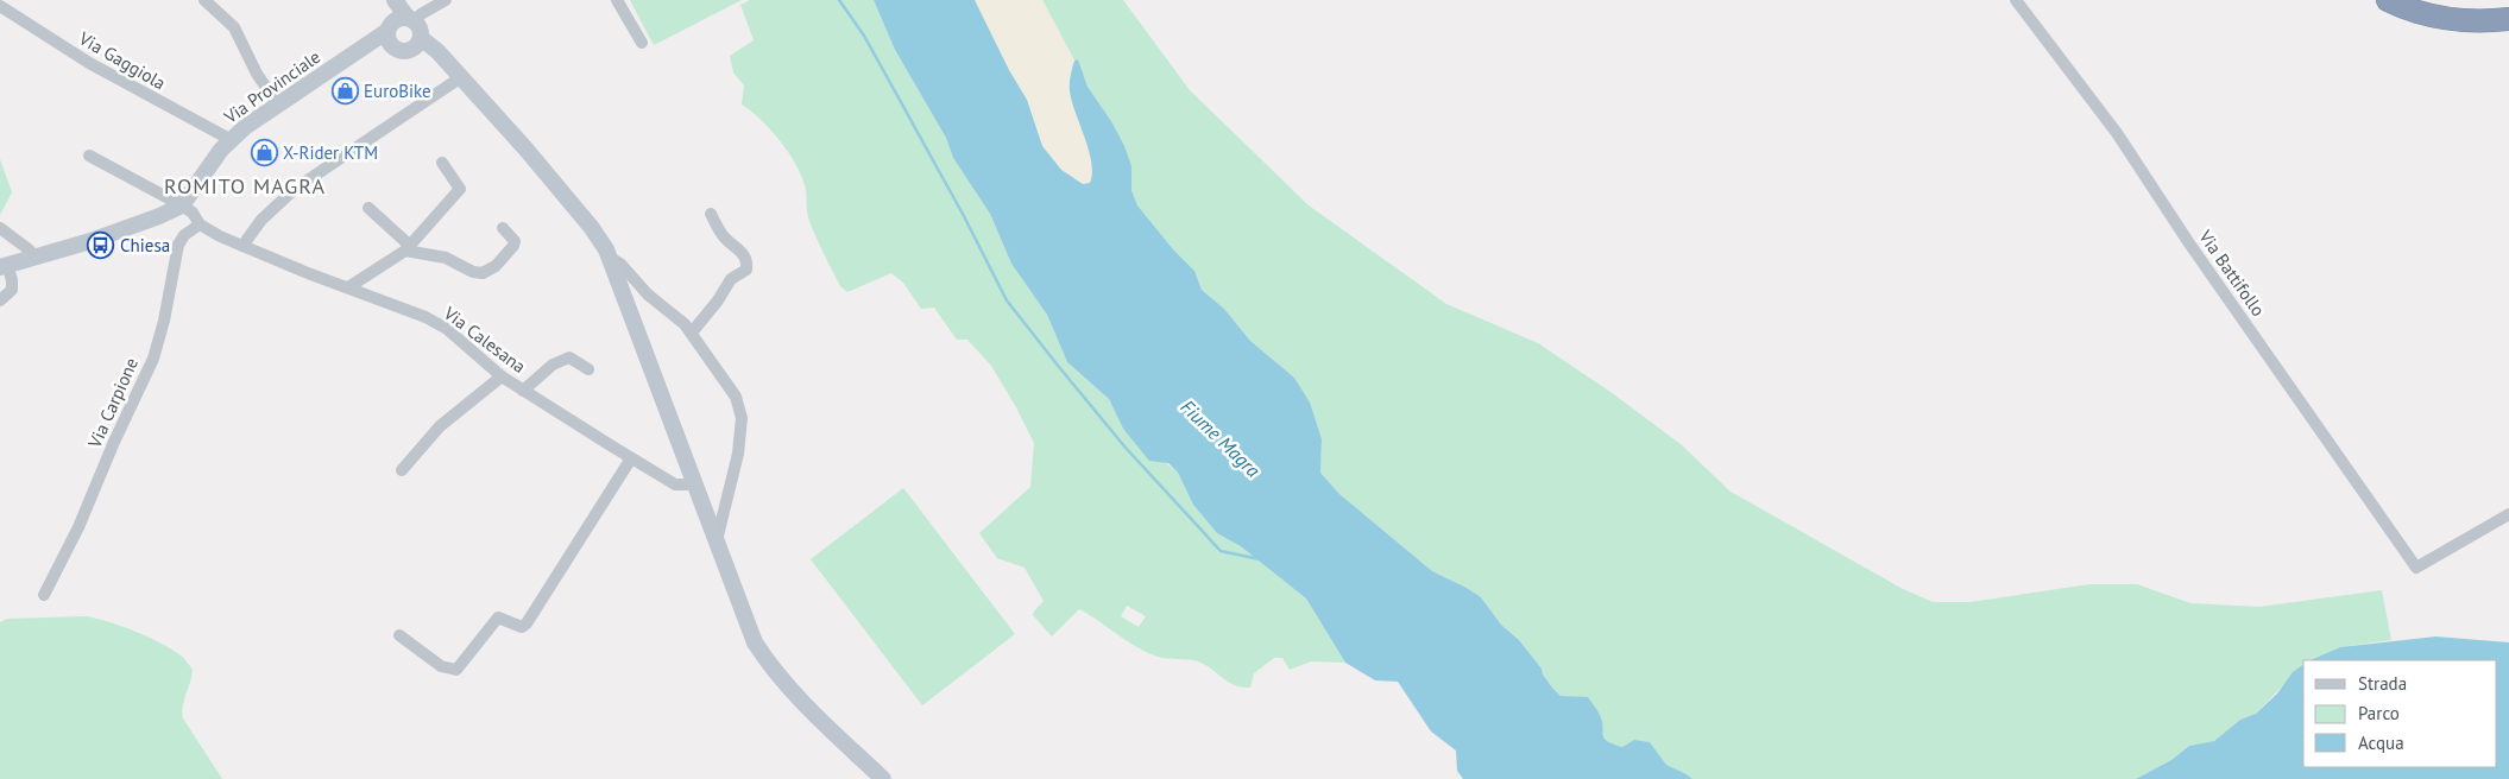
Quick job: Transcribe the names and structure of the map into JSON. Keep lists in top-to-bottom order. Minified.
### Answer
{"streets":{"main road":["Via Provinciale"],"street":["Via Gaggiola","Via Battifollo","Via Calesana","Via Carpione"]},"crossings":[["Via Gaggiola","Via Provinciale"],["Via Provinciale","Via Calesana"],["Via Calesana","Via Carpione"]],"districts":["ROMITO MAGRA"],"water":["Fiume Magra"],"places":{"shop":["EuroBike","X-Rider KTM"],"bus stop":["Chiesa"]},"legend":["Strada","Parco","Acqua"]}
